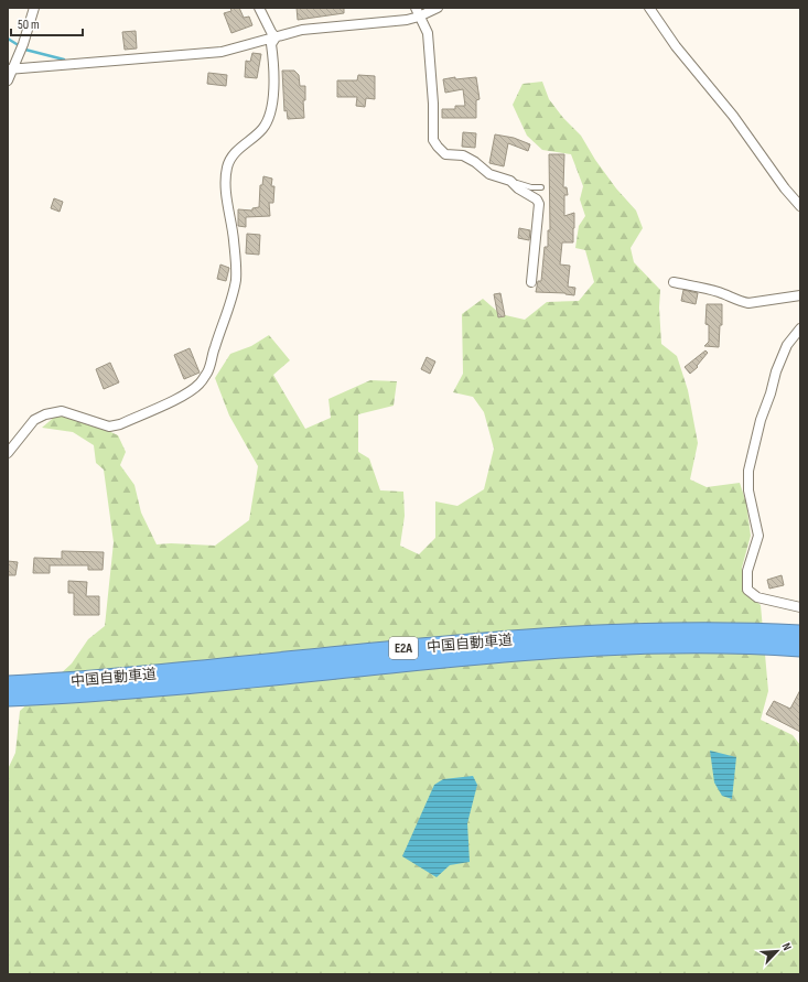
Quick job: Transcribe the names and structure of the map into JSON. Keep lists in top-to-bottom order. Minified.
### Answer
{"streets":{"highway":["中国自動車道","E2A"]},"scale_bar":"50 m","north":"top right"}
